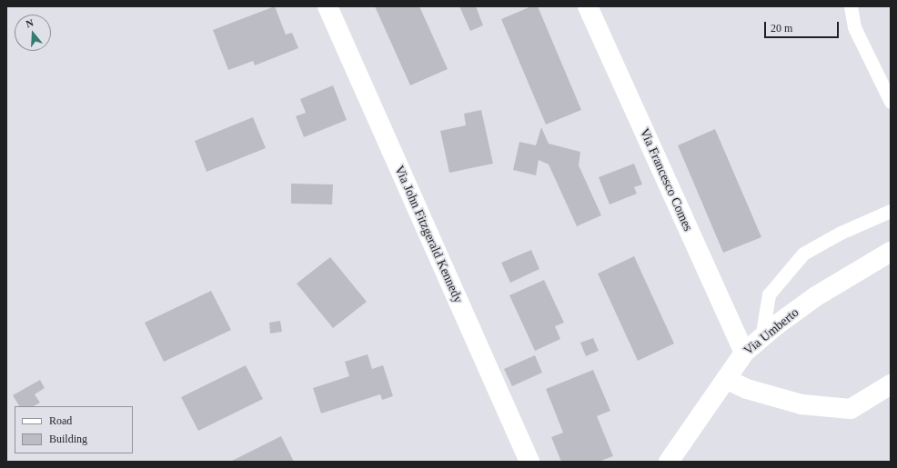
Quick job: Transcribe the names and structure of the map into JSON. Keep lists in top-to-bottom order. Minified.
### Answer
{"streets":{"street":["Via Francesco Comes","Via John Fitzgerald Kennedy","Via Umberto"]},"crossings":[["Via Francesco Comes","Via Umberto"]],"legend":["Road","Building"],"scale_bar":"20 m","north":"top"}
